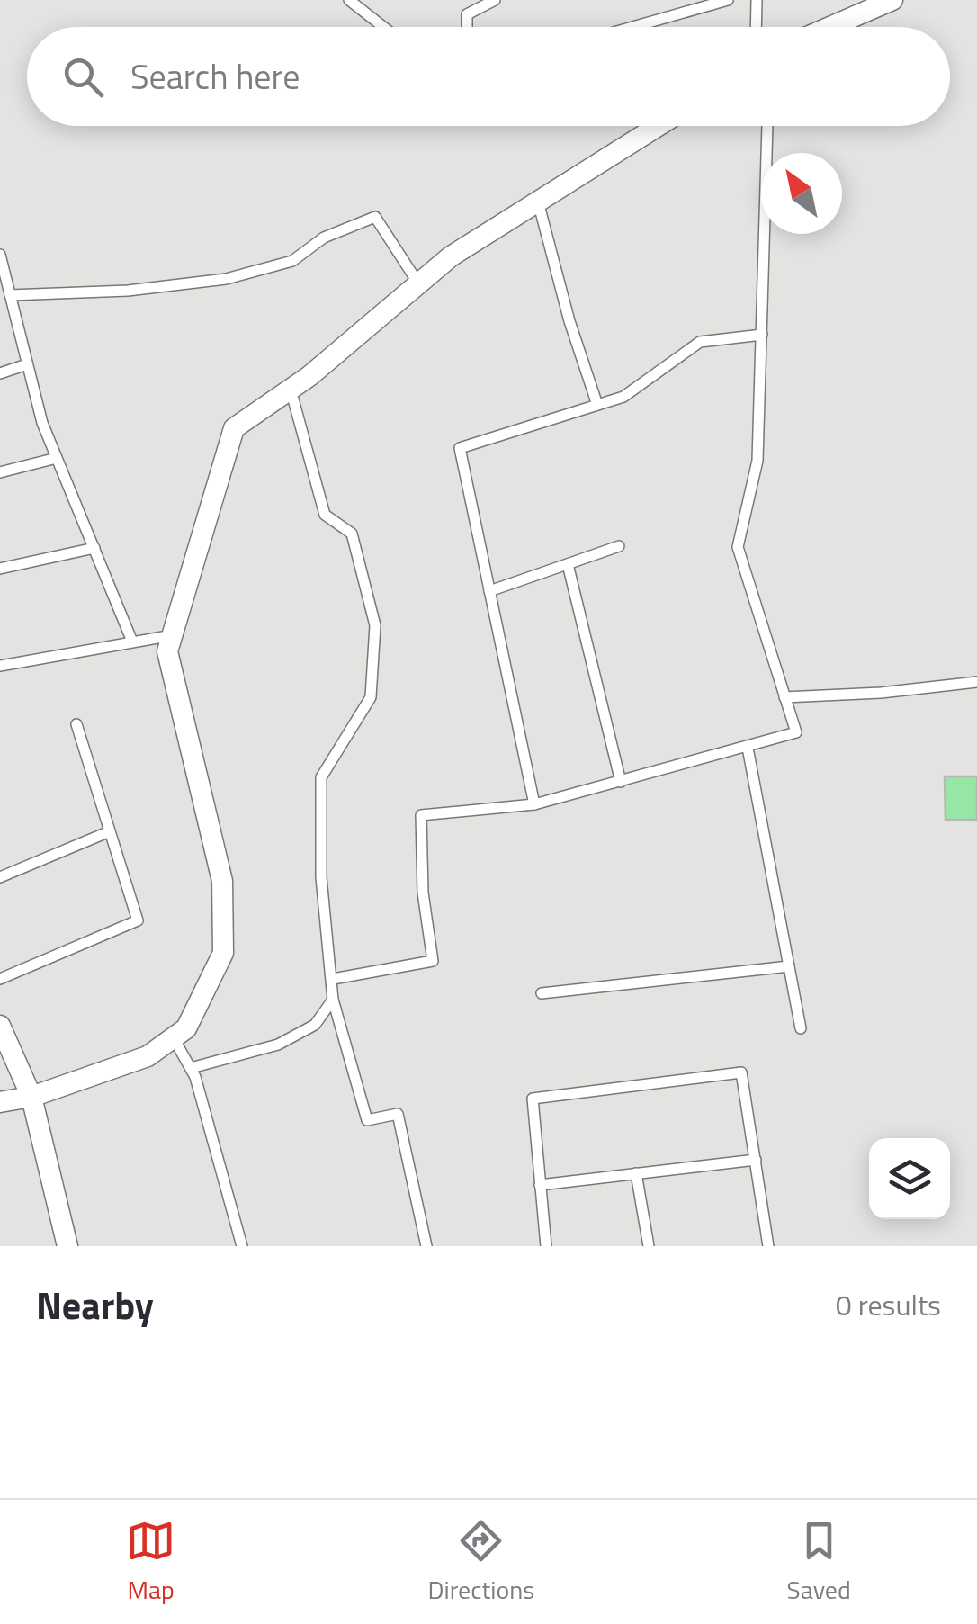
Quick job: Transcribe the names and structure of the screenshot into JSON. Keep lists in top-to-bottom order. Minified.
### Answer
{"north":"top left","page":{"search":"Search here","heading":["Nearby","0 results"],"nav":["Map","Directions","Saved"]}}
